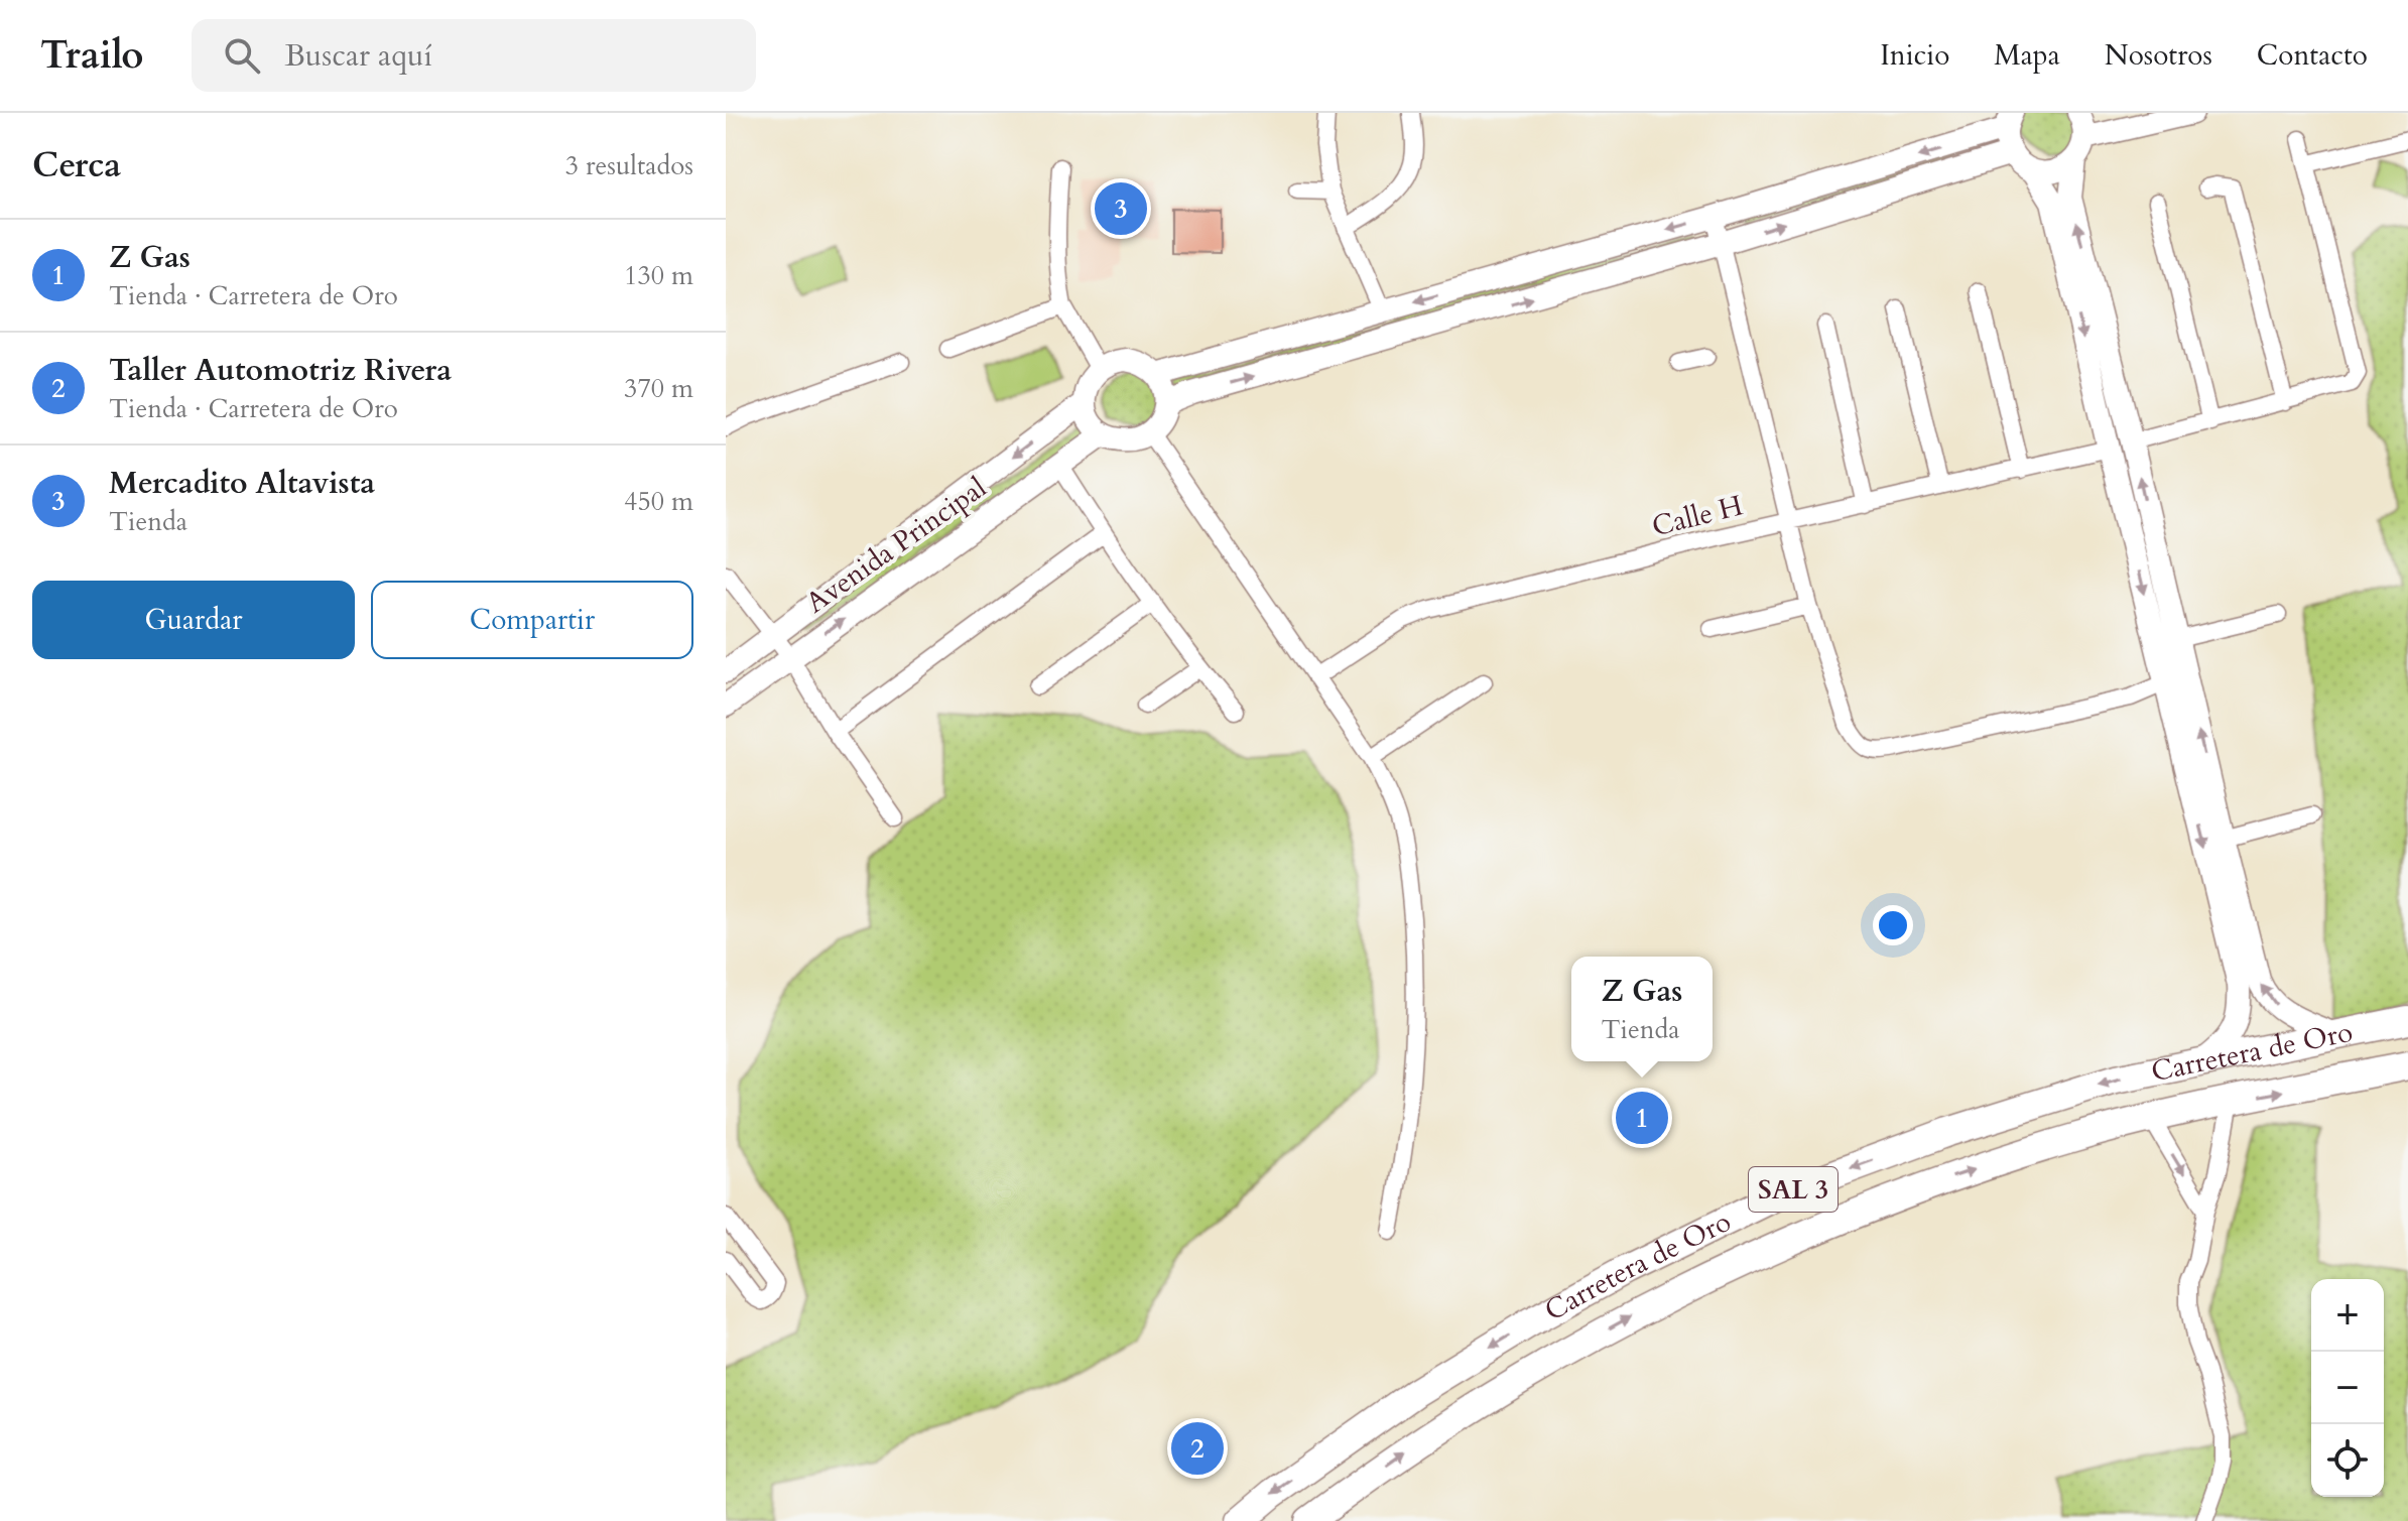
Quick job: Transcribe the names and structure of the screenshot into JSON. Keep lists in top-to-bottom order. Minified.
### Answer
{"streets":{"highway":["Carretera de Oro","SAL 3"],"street":["Calle H","Avenida Principal"]},"page":{"header":"Trailo","search":"Buscar aquí","nav":["Inicio","Mapa","Nosotros","Contacto"],"heading":["Cerca","3 resultados"],"pins":["3","1","2"],"list":[{"mark":"1","name":"Z Gas","note":"Tienda · Carretera de Oro","value":"130 m"},{"mark":"2","name":"Taller Automotriz Rivera","note":"Tienda · Carretera de Oro","value":"370 m"},{"mark":"3","name":"Mercadito Altavista","note":"Tienda","value":"450 m"}],"buttons":["Guardar","Compartir"],"popup":["Z Gas","Tienda"],"map_buttons":["+","−"]}}
